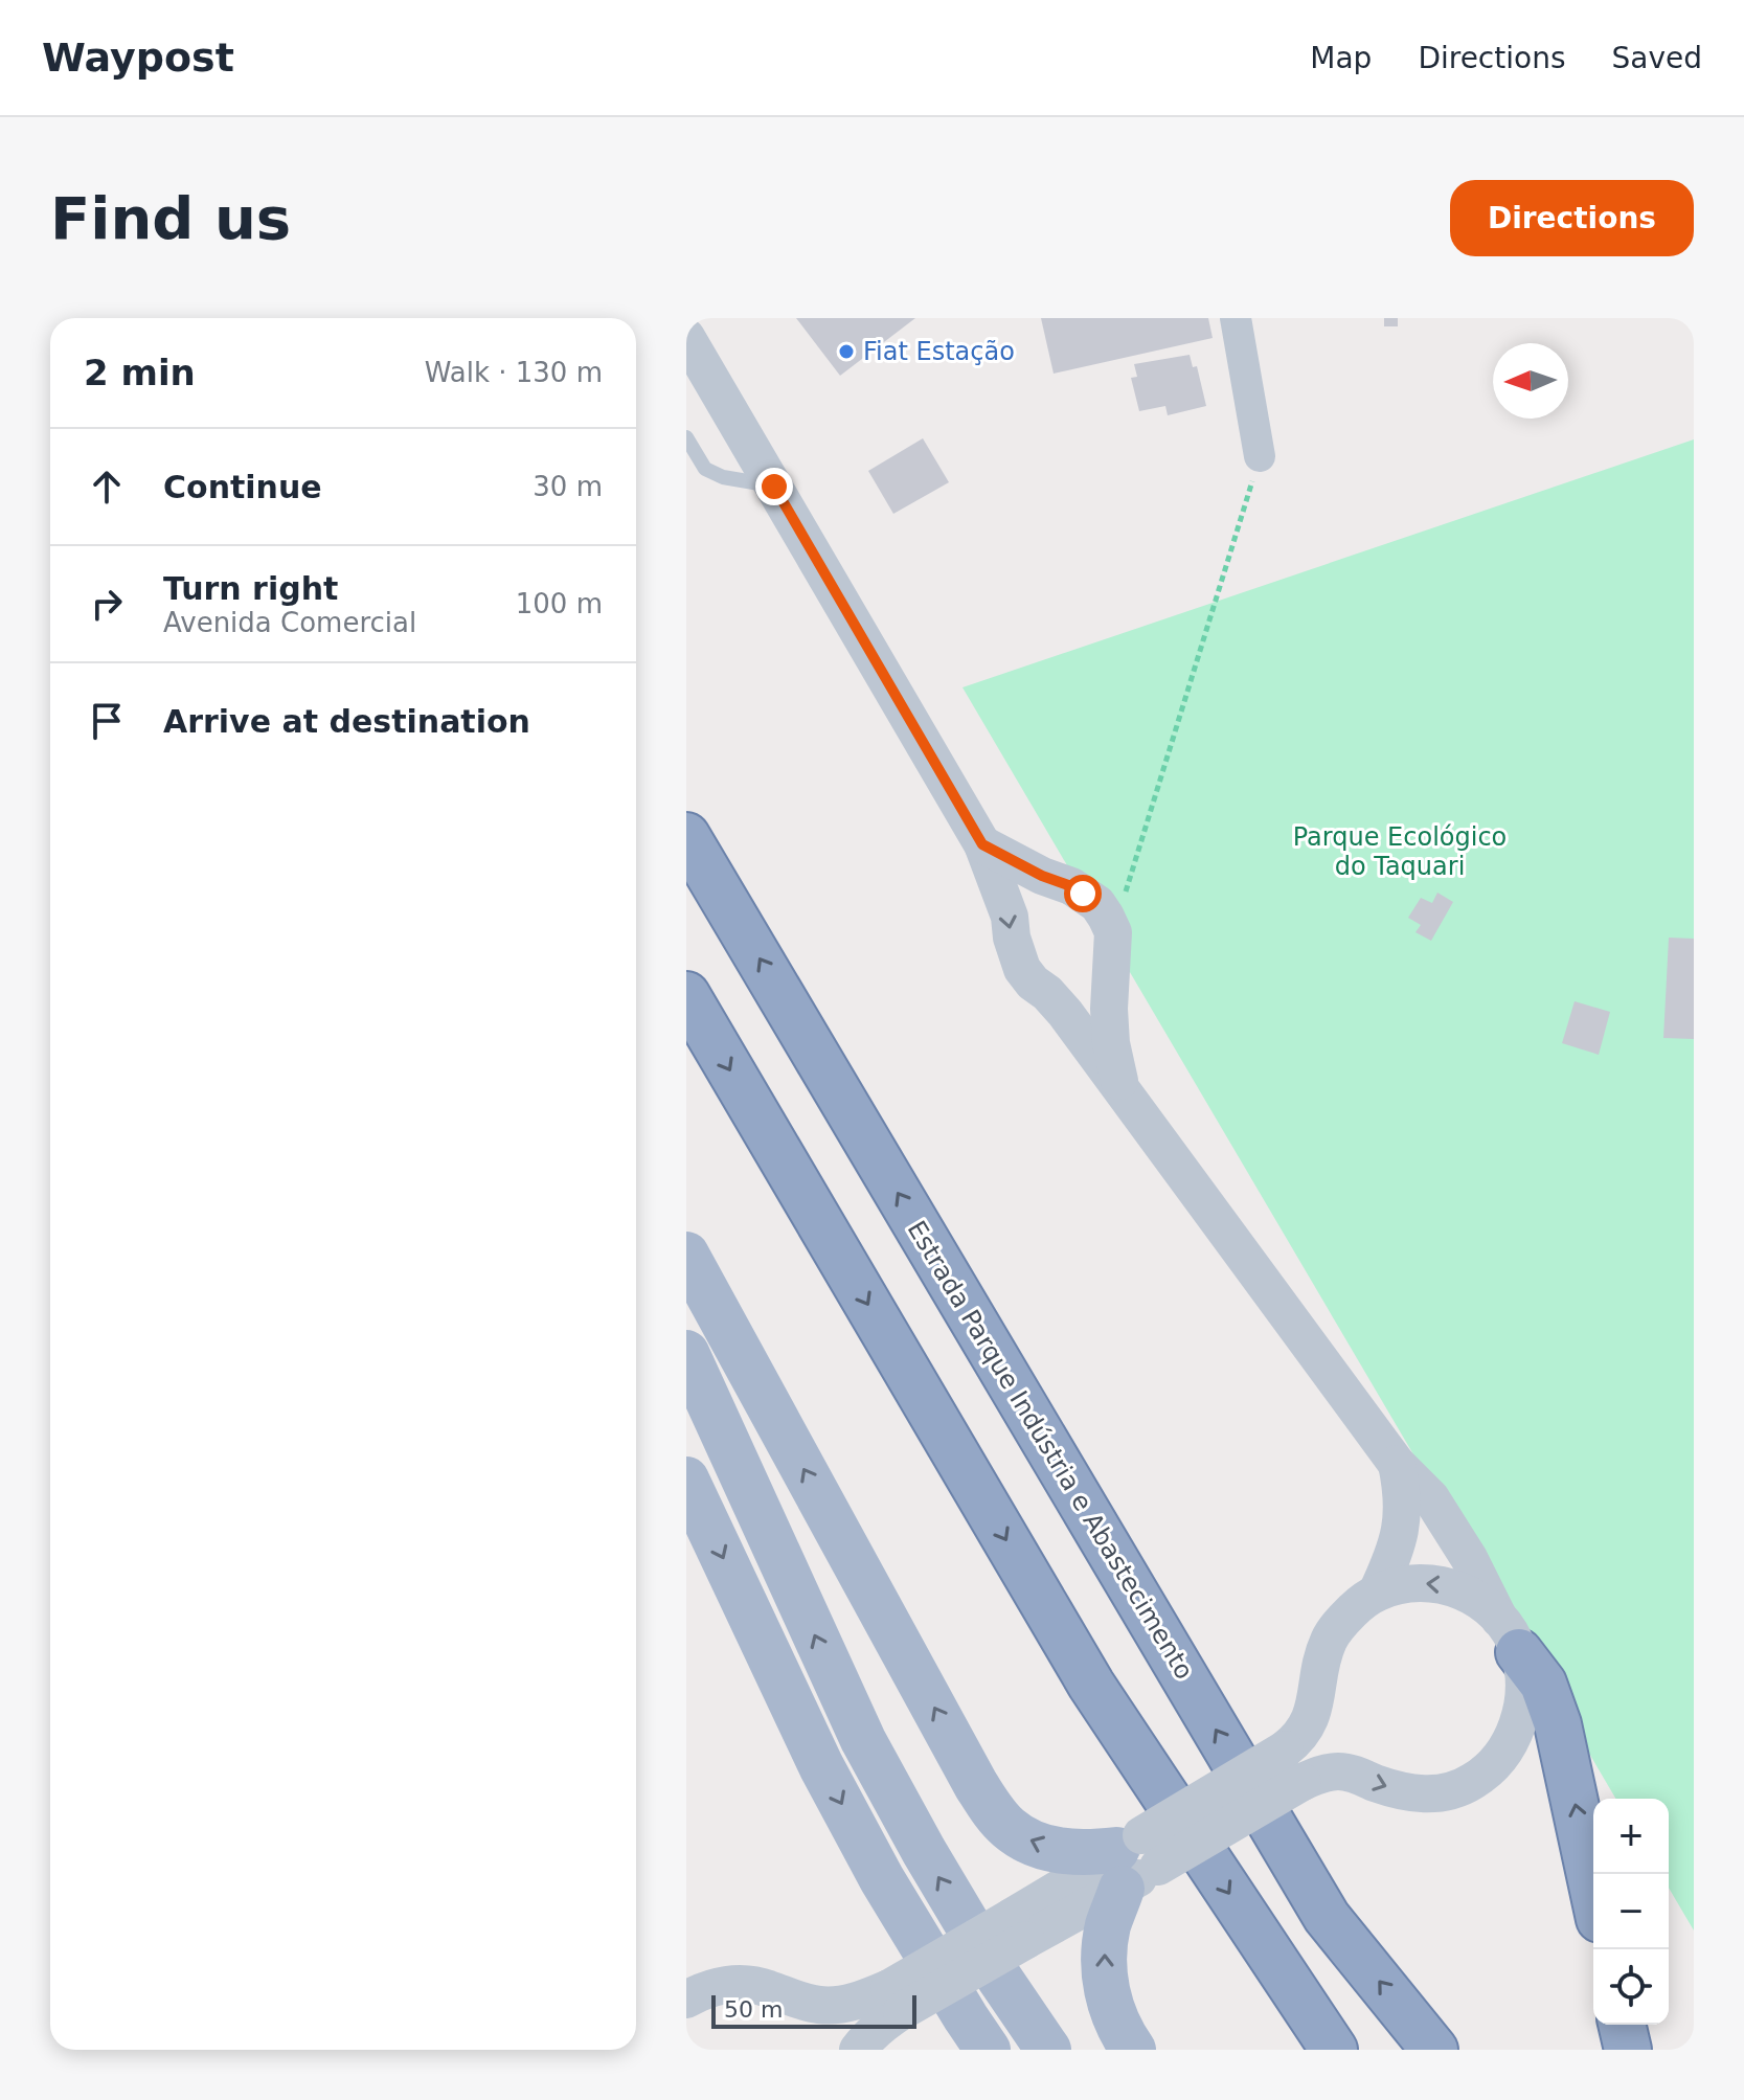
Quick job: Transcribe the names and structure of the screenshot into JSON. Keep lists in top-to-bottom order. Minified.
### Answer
{"streets":{"highway":["Estrada Parque Indústria e Abastecimento"]},"parks":["Parque Ecológico do Taquari"],"places":["Fiat Estação"],"scale_bar":"50 m","north":"left","page":{"header":"Waypost","nav":["Map","Directions","Saved"],"buttons":"Directions","title":"Find us","heading":["2 min","Walk · 130 m"],"list":[["Continue","30 m"],["Turn right","Avenida Comercial","100 m"],"Arrive at destination"],"map_buttons":["+","−"],"scale":"50 m"}}
